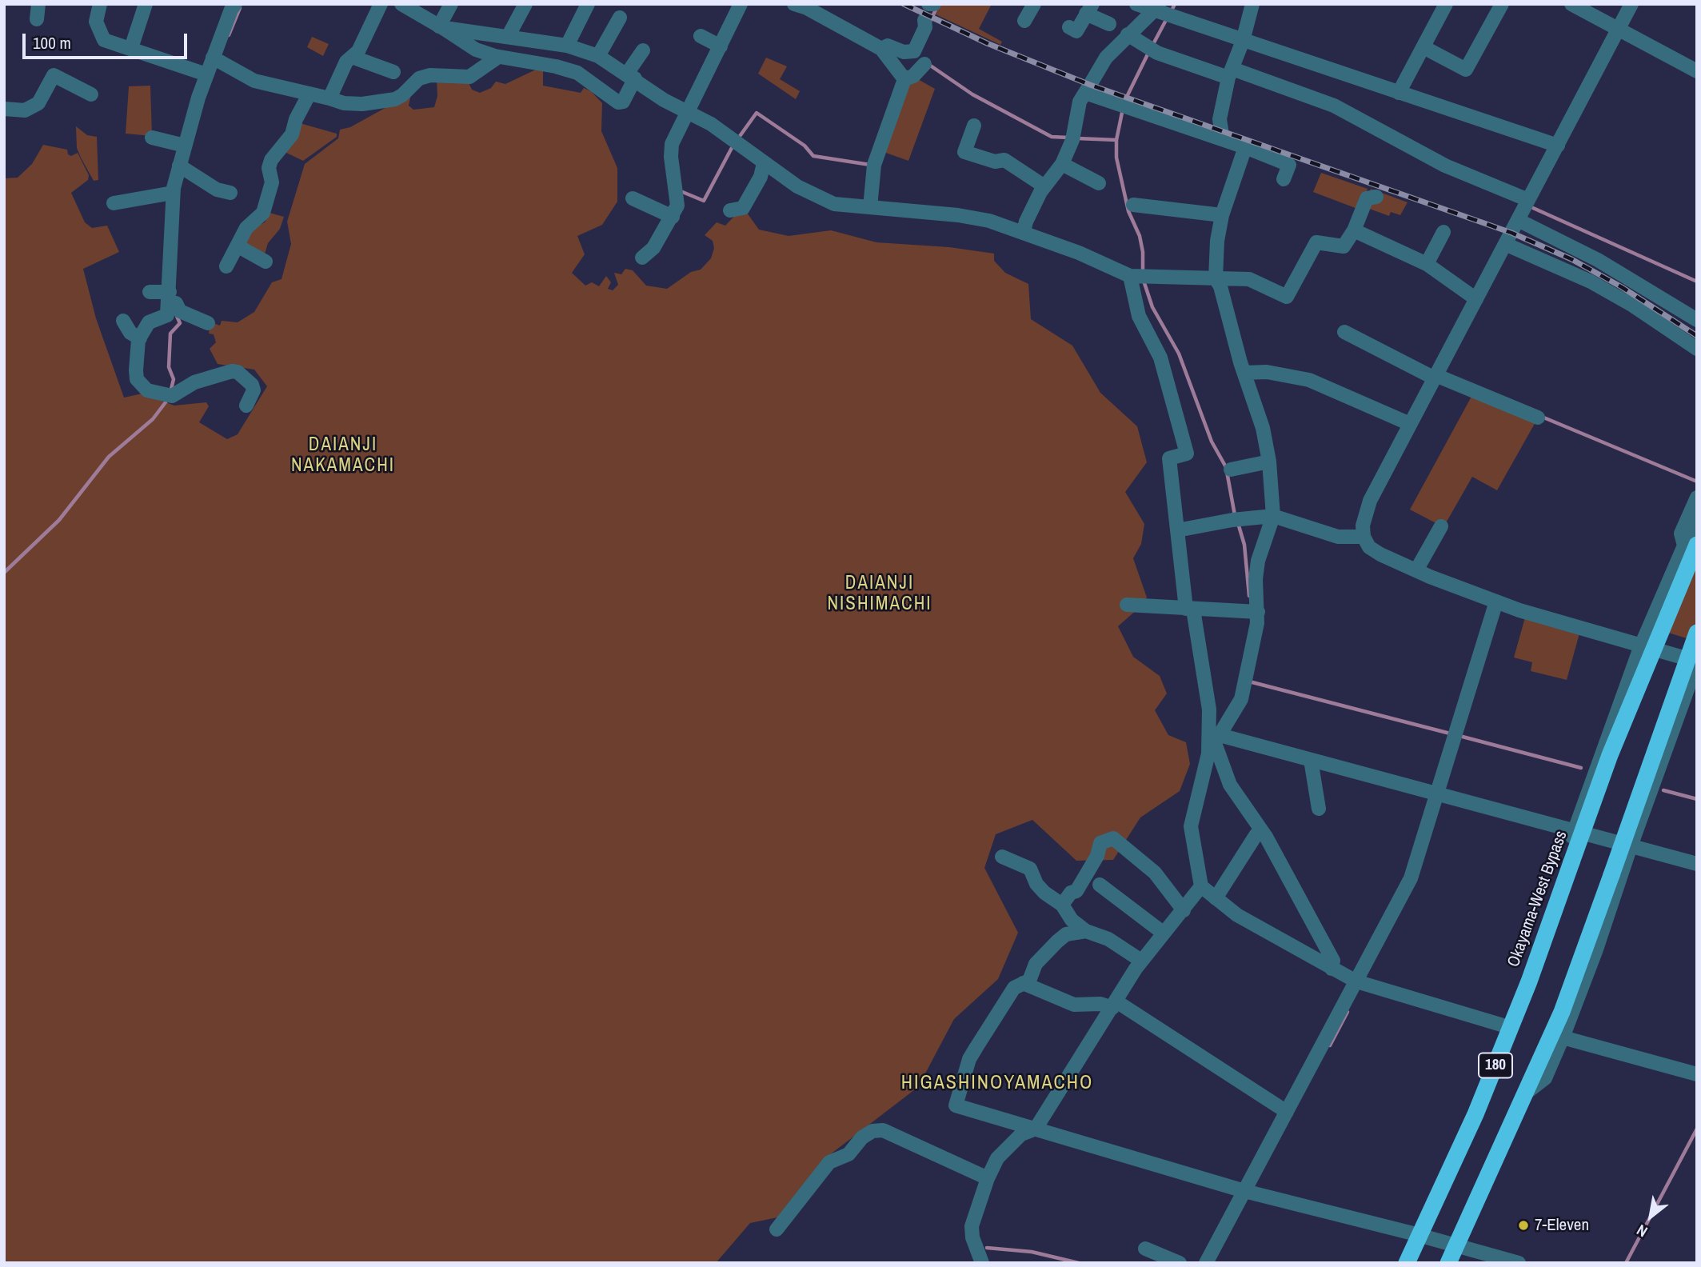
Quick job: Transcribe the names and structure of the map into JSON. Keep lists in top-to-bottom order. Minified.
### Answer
{"streets":{"highway":["Okayama-West Bypass","180"]},"districts":["DAIANJI NAKAMACHI","DAIANJI NISHIMACHI","HIGASHINOYAMACHO"],"places":["7-Eleven"],"scale_bar":"100 m","north":"bottom left"}
